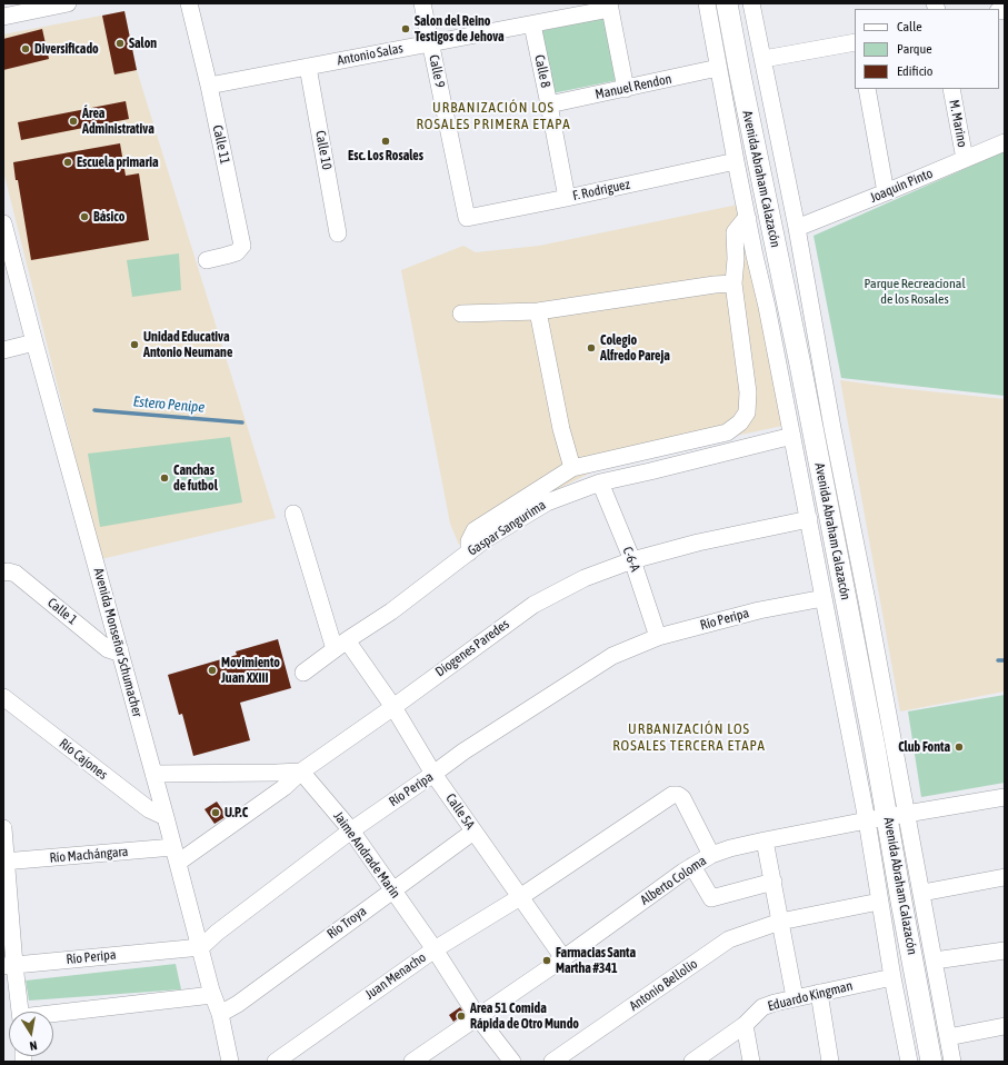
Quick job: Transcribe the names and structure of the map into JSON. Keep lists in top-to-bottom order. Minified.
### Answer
{"streets":{"main road":["Avenida Abraham Calazacón"],"street":["Antonio Salas","Calle 9","Calle 8","Manuel Rendon","M. Marino","Calle 11","Calle 10","Joaquin Pinto","F. Rodriguez","Gaspar Sangurima","C-6-A","Calle 1","Río Peripa","Avenida Monseñor Schumacher","Diogenes Paredes","Río Cajones","Calle 5A","Río Machángara","Jaime Andrade Marin","Alberto Coloma","Río Troya","Juan Menacho","Antonio Bellolio","Eduardo Kingman"]},"crossings":[["Antonio Salas","Calle 9"],["Antonio Salas","Calle 8"],["Antonio Salas","Calle 11"],["Antonio Salas","Calle 10"],["Calle 9","F. Rodriguez"],["Calle 8","Manuel Rendon"],["Calle 8","F. Rodriguez"],["Manuel Rendon","Avenida Abraham Calazacón"],["M. Marino","Joaquin Pinto"],["Avenida Abraham Calazacón","Joaquin Pinto"],["Avenida Abraham Calazacón","F. Rodriguez"],["Avenida Abraham Calazacón","Gaspar Sangurima"],["Avenida Abraham Calazacón","Río Peripa"],["Avenida Abraham Calazacón","Diogenes Paredes"],["Avenida Abraham Calazacón","Alberto Coloma"],["Avenida Abraham Calazacón","Antonio Bellolio"],["Avenida Abraham Calazacón","Eduardo Kingman"],["Gaspar Sangurima","C-6-A"],["Gaspar Sangurima","Calle 5A"],["C-6-A","Río Peripa"],["C-6-A","Diogenes Paredes"],["Calle 1","Avenida Monseñor Schumacher"],["Río Peripa","Avenida Monseñor Schumacher"],["Río Peripa","Calle 5A"],["Río Peripa","Jaime Andrade Marin"],["Avenida Monseñor Schumacher","Diogenes Paredes"],["Avenida Monseñor Schumacher","Río Cajones"],["Avenida Monseñor Schumacher","Río Machángara"],["Avenida Monseñor Schumacher","Río Troya"],["Diogenes Paredes","Calle 5A"],["Diogenes Paredes","Río Machángara"],["Diogenes Paredes","Jaime Andrade Marin"],["Calle 5A","Alberto Coloma"],["Calle 5A","Río Troya"],["Calle 5A","Juan Menacho"],["Jaime Andrade Marin","Alberto Coloma"],["Jaime Andrade Marin","Río Troya"],["Jaime Andrade Marin","Juan Menacho"],["Alberto Coloma","Juan Menacho"]],"districts":["URBANIZACIÓN LOS ROSALES PRIMERA ETAPA","URBANIZACIÓN LOS ROSALES TERCERA ETAPA"],"water":["Estero Penipe"],"parks":["Parque Recreacional de los Rosales"],"places":["Salon del Reino Testigos de Jehova","Salon","Diversificado","Área Administrativa","Esc. Los Rosales","Escuela primaria","Básico","Unidad Educativa Antonio Neumane","Colegio Alfredo Pareja","Canchas de futbol","Movimiento Juan XXIII","Club Fonta","U.P.C","Farmacias Santa Martha #341","Area 51 Comida Rápida de Otro Mundo"],"legend":["Calle","Parque","Edificio"],"north":"bottom"}
